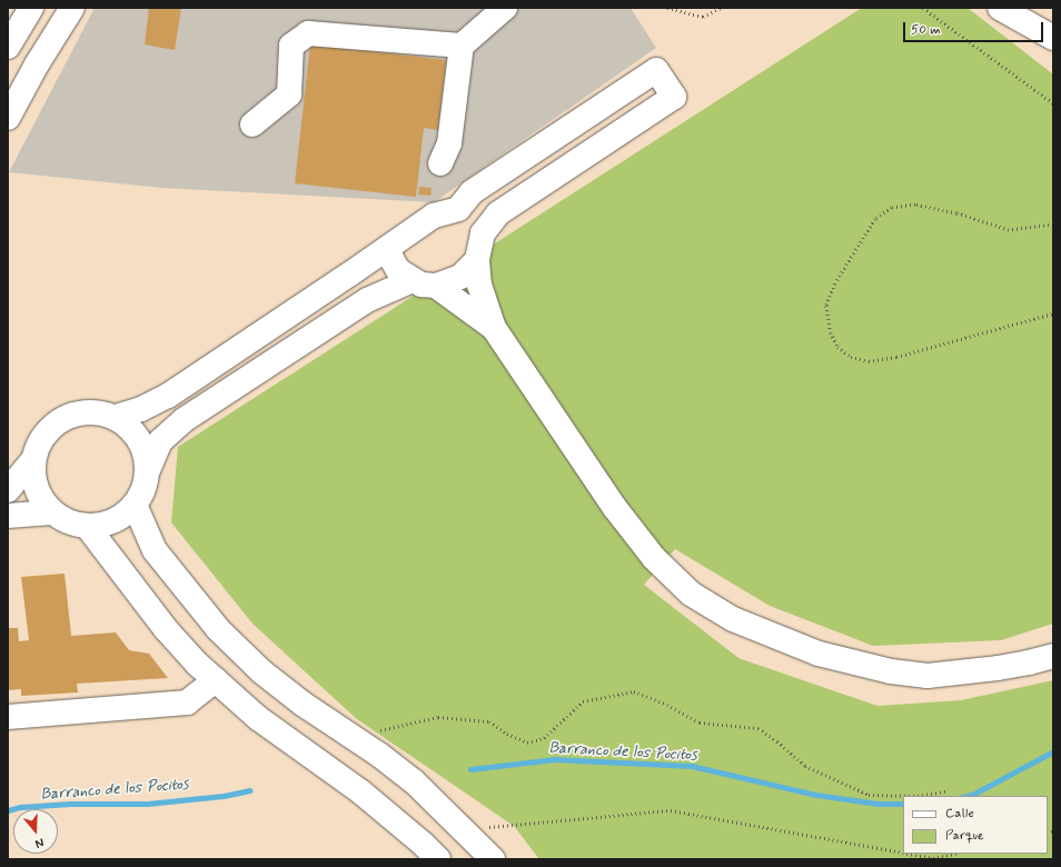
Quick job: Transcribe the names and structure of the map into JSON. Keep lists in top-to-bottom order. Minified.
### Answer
{"water":["Barranco de los Pocitos"],"legend":["Calle","Parque"],"scale_bar":"50 m","north":"bottom"}
